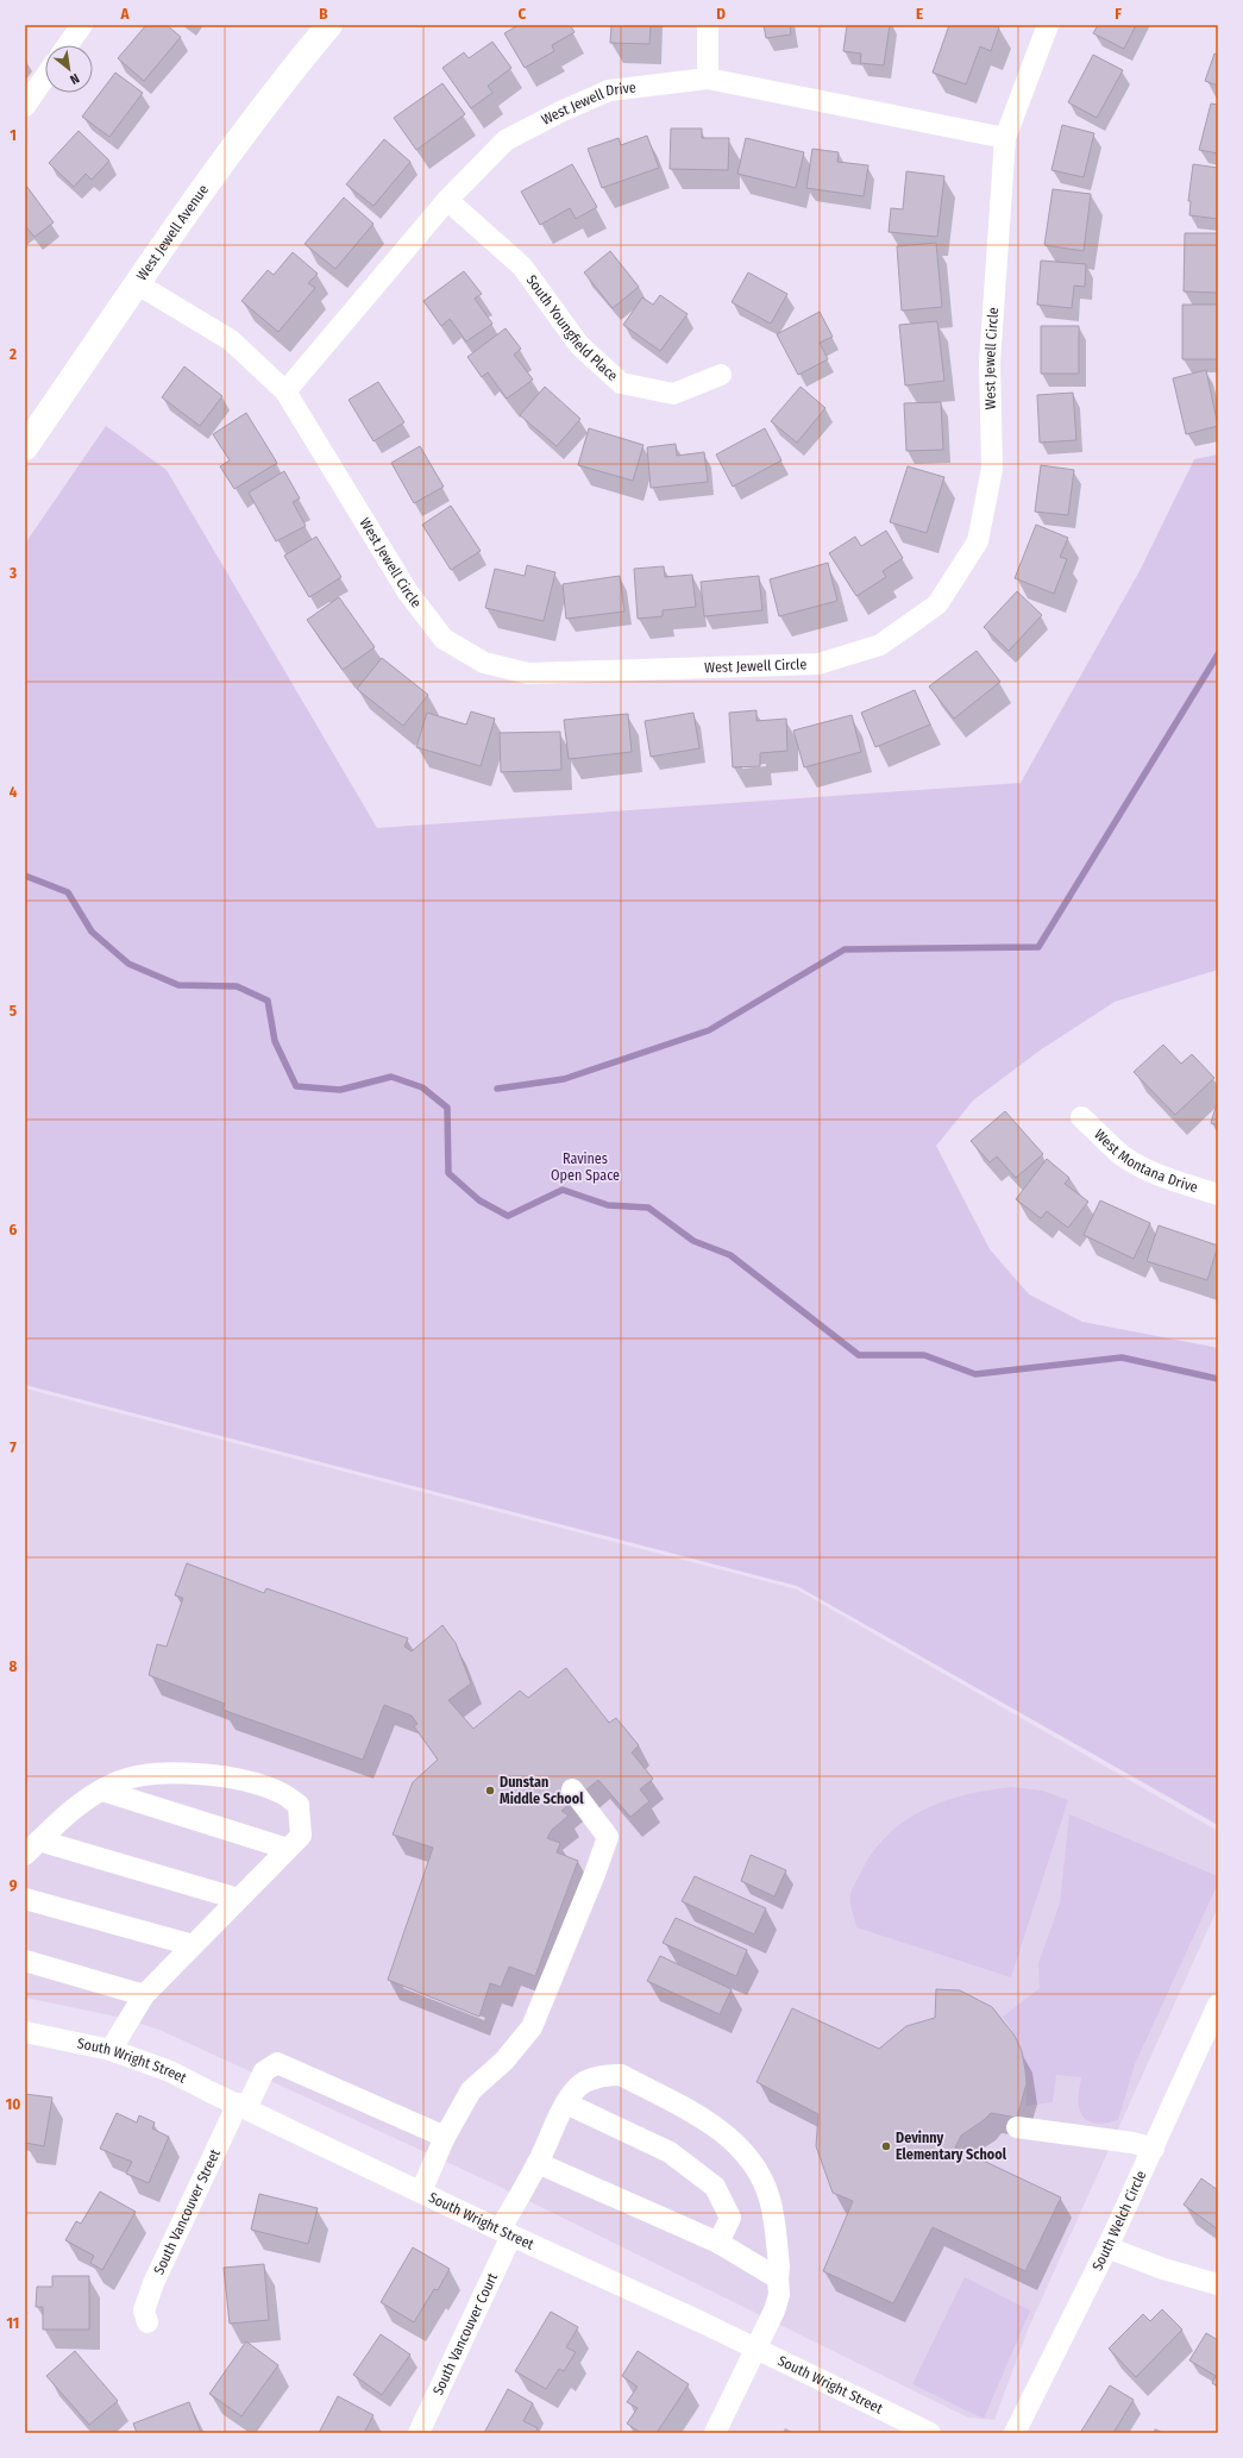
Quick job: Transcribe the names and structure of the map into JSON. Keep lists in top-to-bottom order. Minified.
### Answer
{"streets":{"main road":["West Jewell Avenue"],"street":["West Jewell Drive","South Youngfield Place","West Jewell Circle","West Montana Drive","South Wright Street","South Vancouver Street","South Welch Circle","South Vancouver Court"]},"crossings":[["West Jewell Drive","South Youngfield Place"],["West Jewell Drive","West Jewell Circle"],["West Jewell Avenue","West Jewell Circle"],["South Wright Street","South Vancouver Street"],["South Wright Street","South Vancouver Court"]],"parks":["Ravines Open Space"],"places":["Dunstan Middle School","Devinny Elementary School"],"north":"bottom right","grid":{"columns":["A","B","C","D","E","F"],"rows":["1","2","3","4","5","6","7","8","9","10","11"]}}
